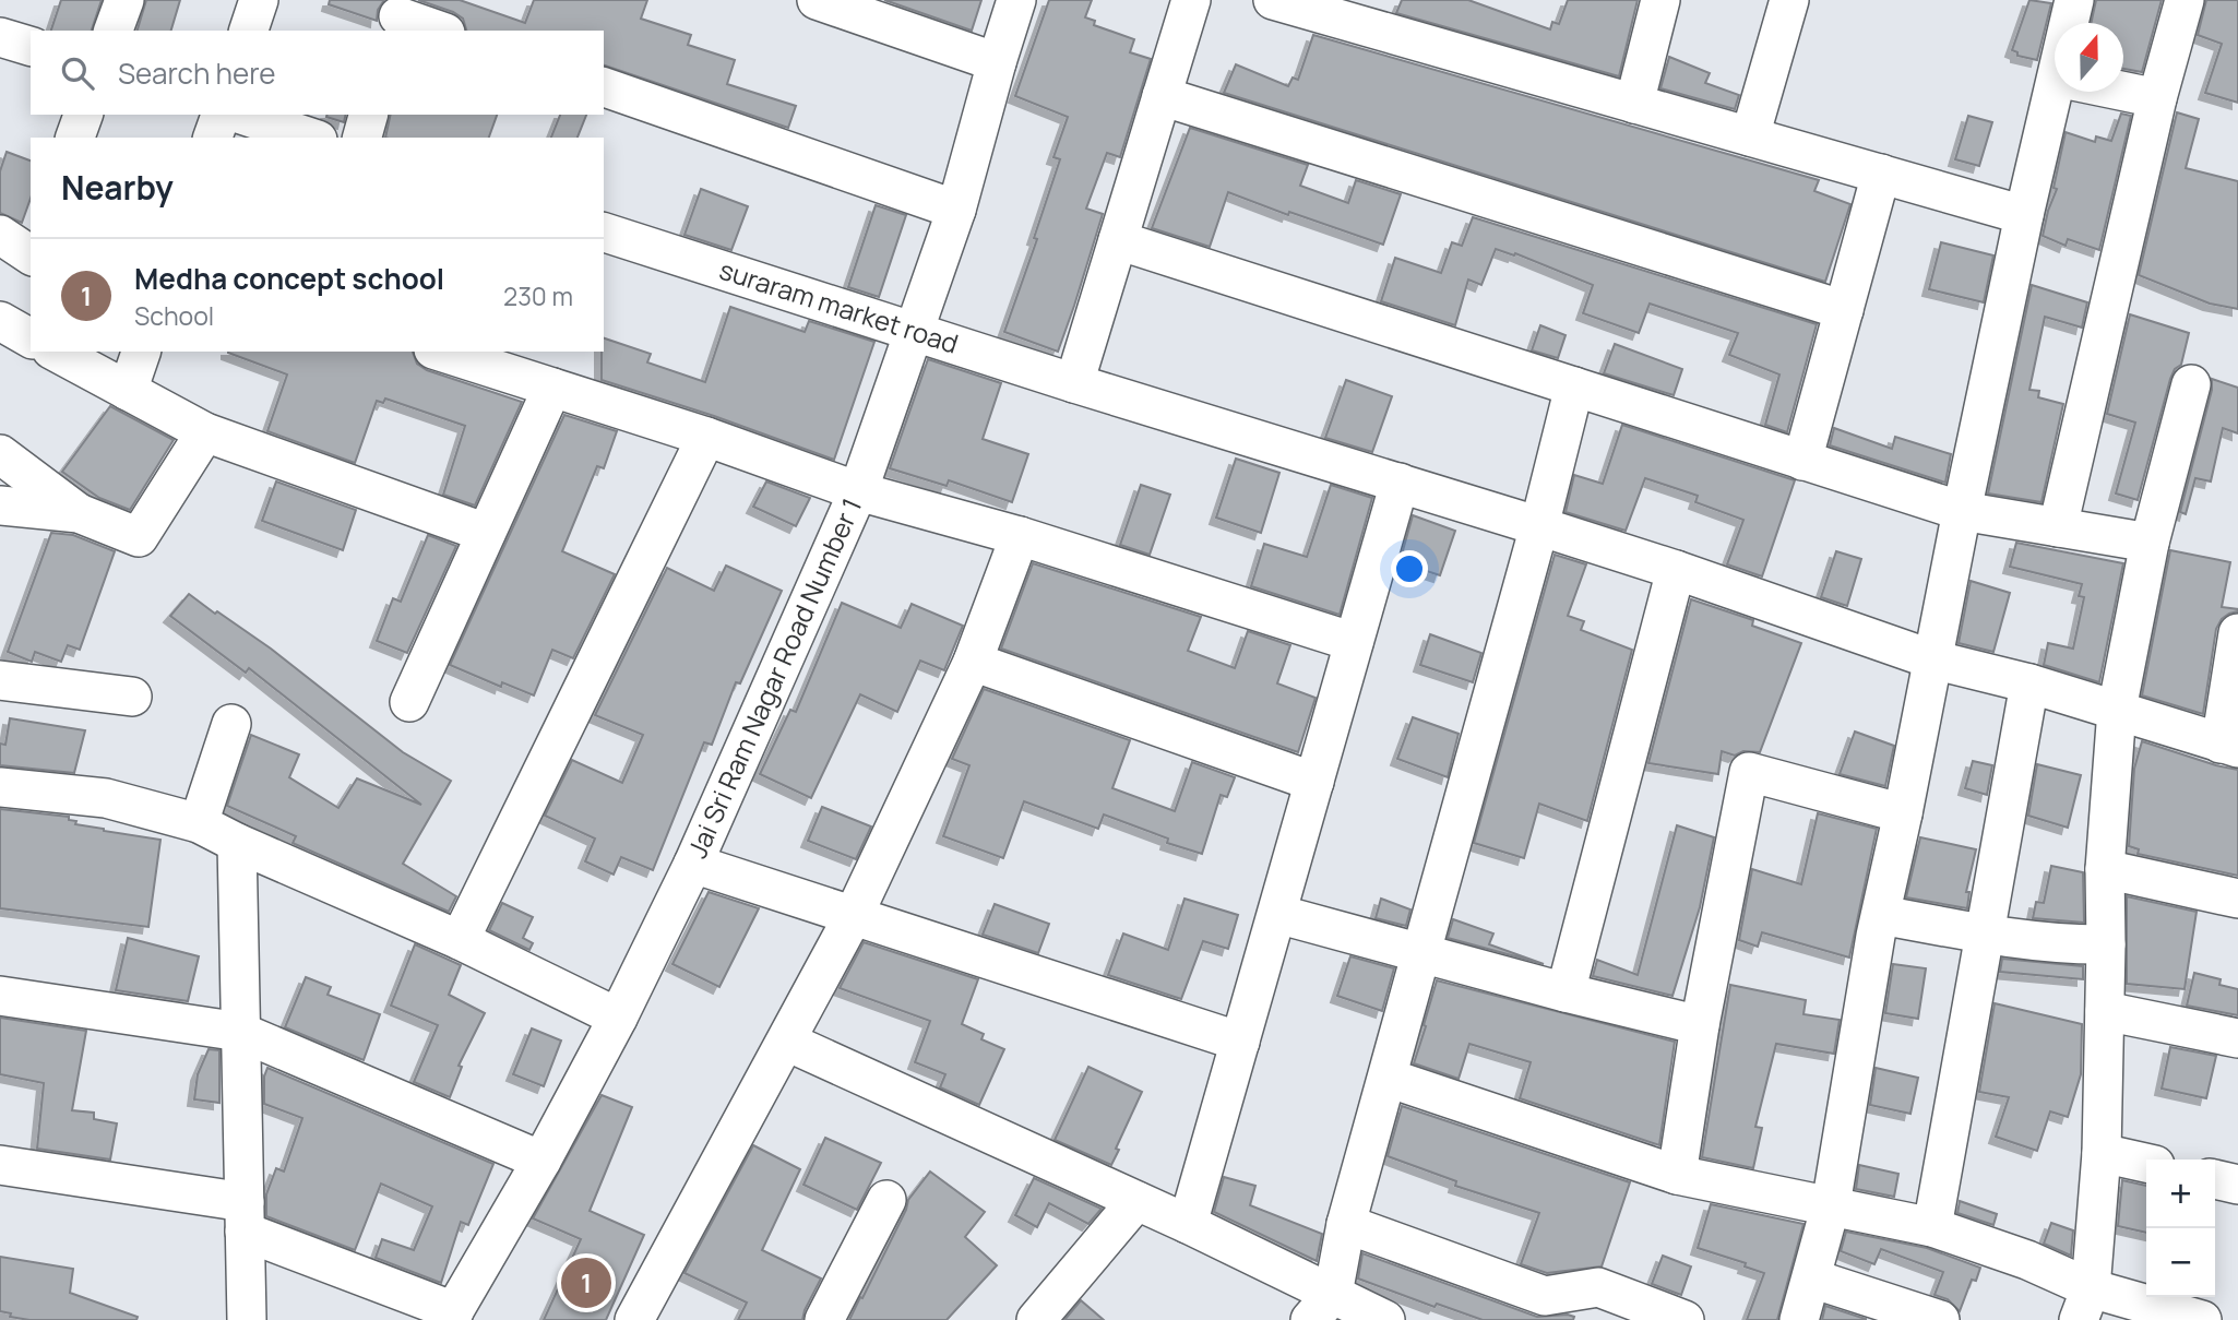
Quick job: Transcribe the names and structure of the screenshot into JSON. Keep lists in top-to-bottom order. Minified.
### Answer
{"streets":{"street":["suraram market road","Jai Sri Ram Nagar Road Number 1"]},"crossings":[["suraram market road","Jai Sri Ram Nagar Road Number 1"]],"north":"top","page":{"search":"Search here","heading":"Nearby","list":[{"mark":"1","name":"Medha concept school","note":"School","value":"230 m"}],"map_buttons":["+","−"],"pins":"1"}}
